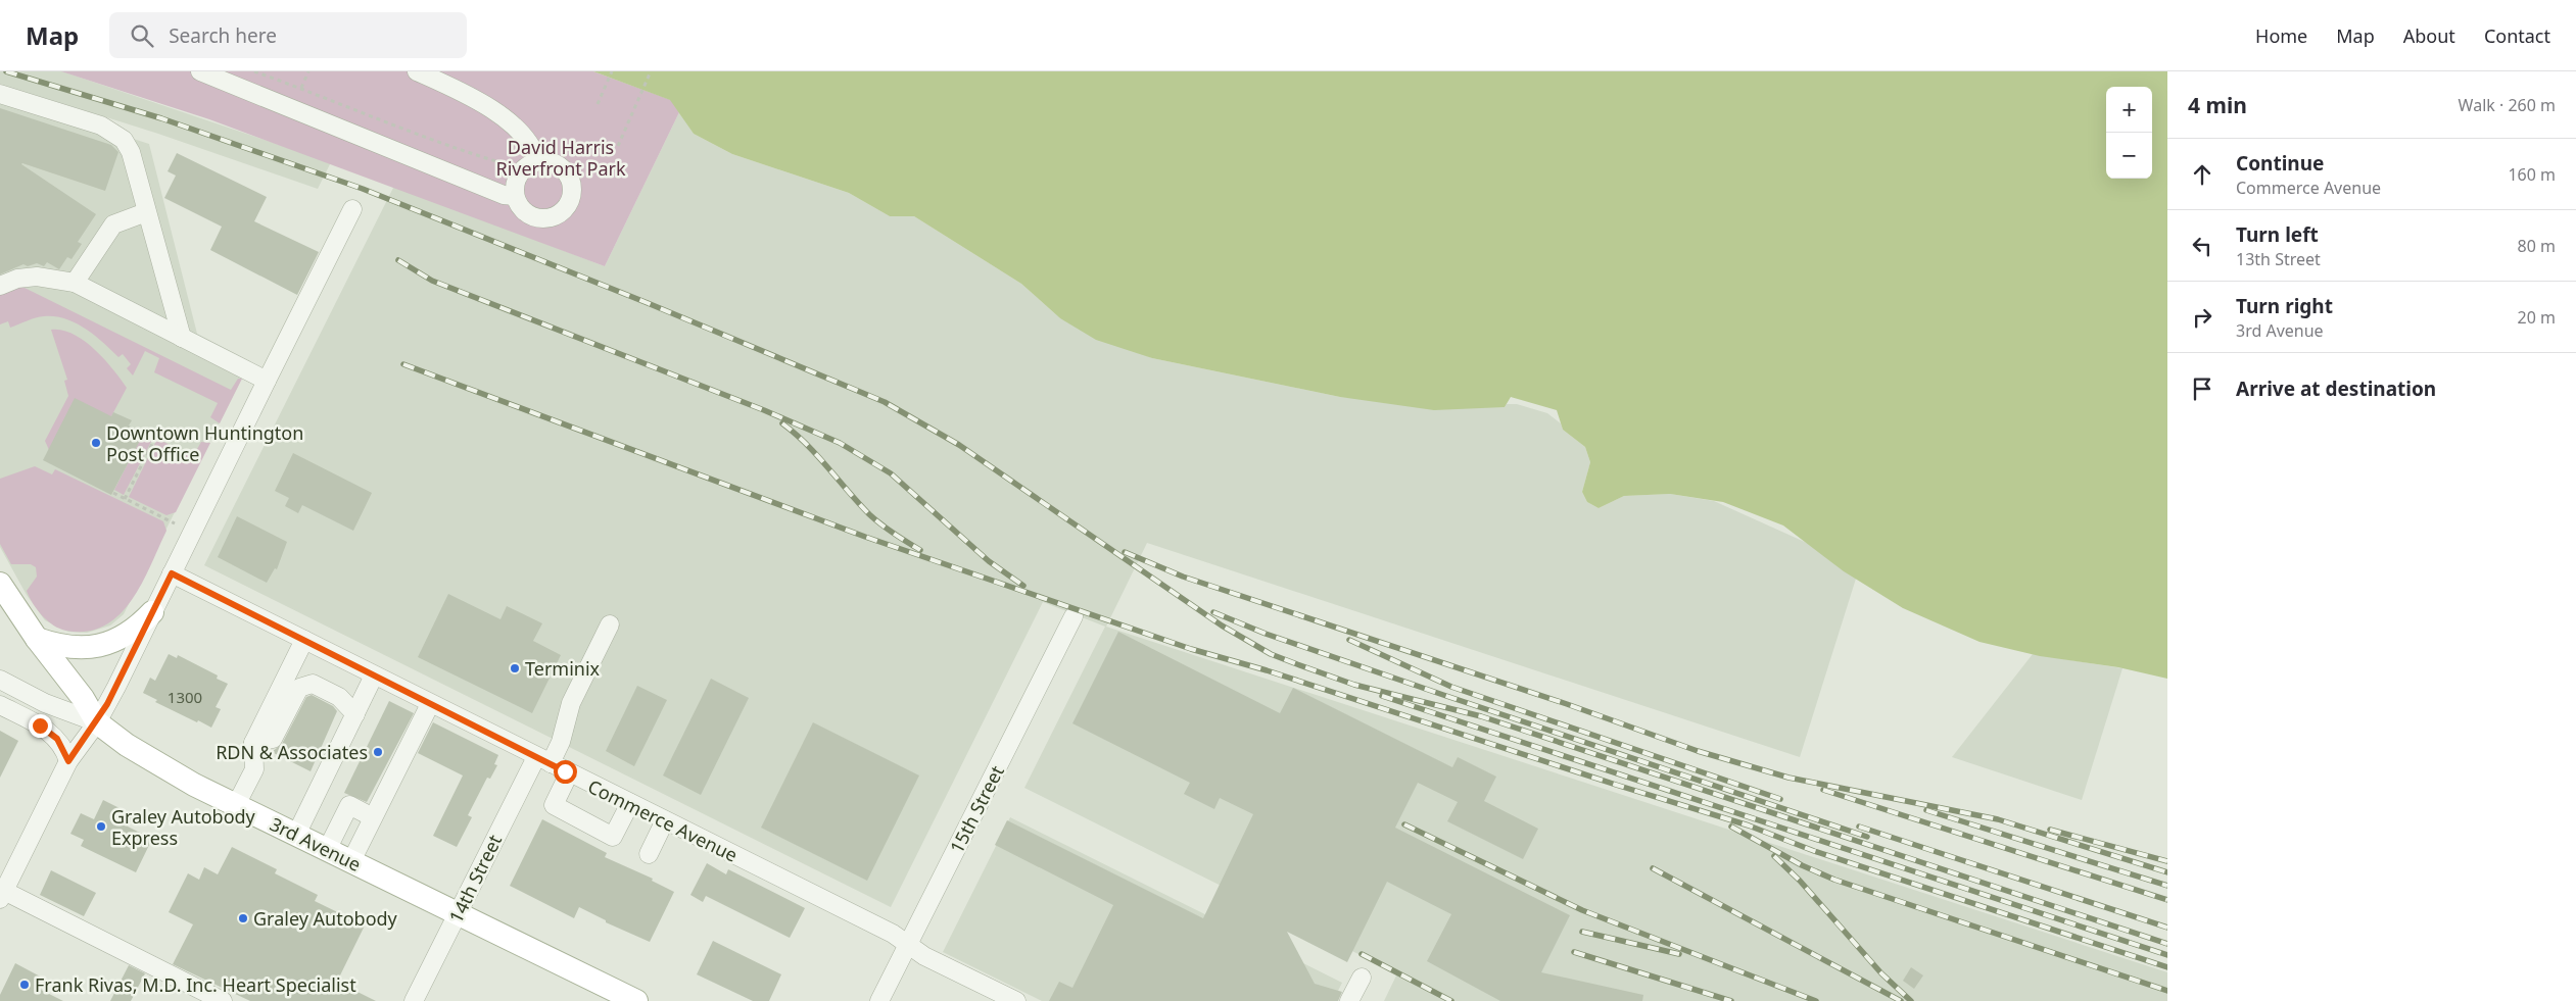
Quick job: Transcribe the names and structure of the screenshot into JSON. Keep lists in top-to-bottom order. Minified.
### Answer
{"streets":{"main road":["3rd Avenue"],"street":["15th Street","Commerce Avenue","14th Street"]},"crossings":[["15th Street","Commerce Avenue"],["Commerce Avenue","14th Street"],["3rd Avenue","14th Street"]],"parks":["David Harris Riverfront Park"],"places":["Downtown Huntington Post Office","Terminix","RDN & Associates","Graley Autobody Express","Graley Autobody","Frank Rivas, M.D. Inc. Heart Specialist"],"house_numbers":["1300"],"page":{"header":"Map","search":"Search here","nav":["Home","Map","About","Contact"],"heading":["4 min","Walk · 260 m"],"map_buttons":["+","−"],"list":[["Continue","Commerce Avenue","160 m"],["Turn left","13th Street","80 m"],["Turn right","3rd Avenue","20 m"],"Arrive at destination"]}}
